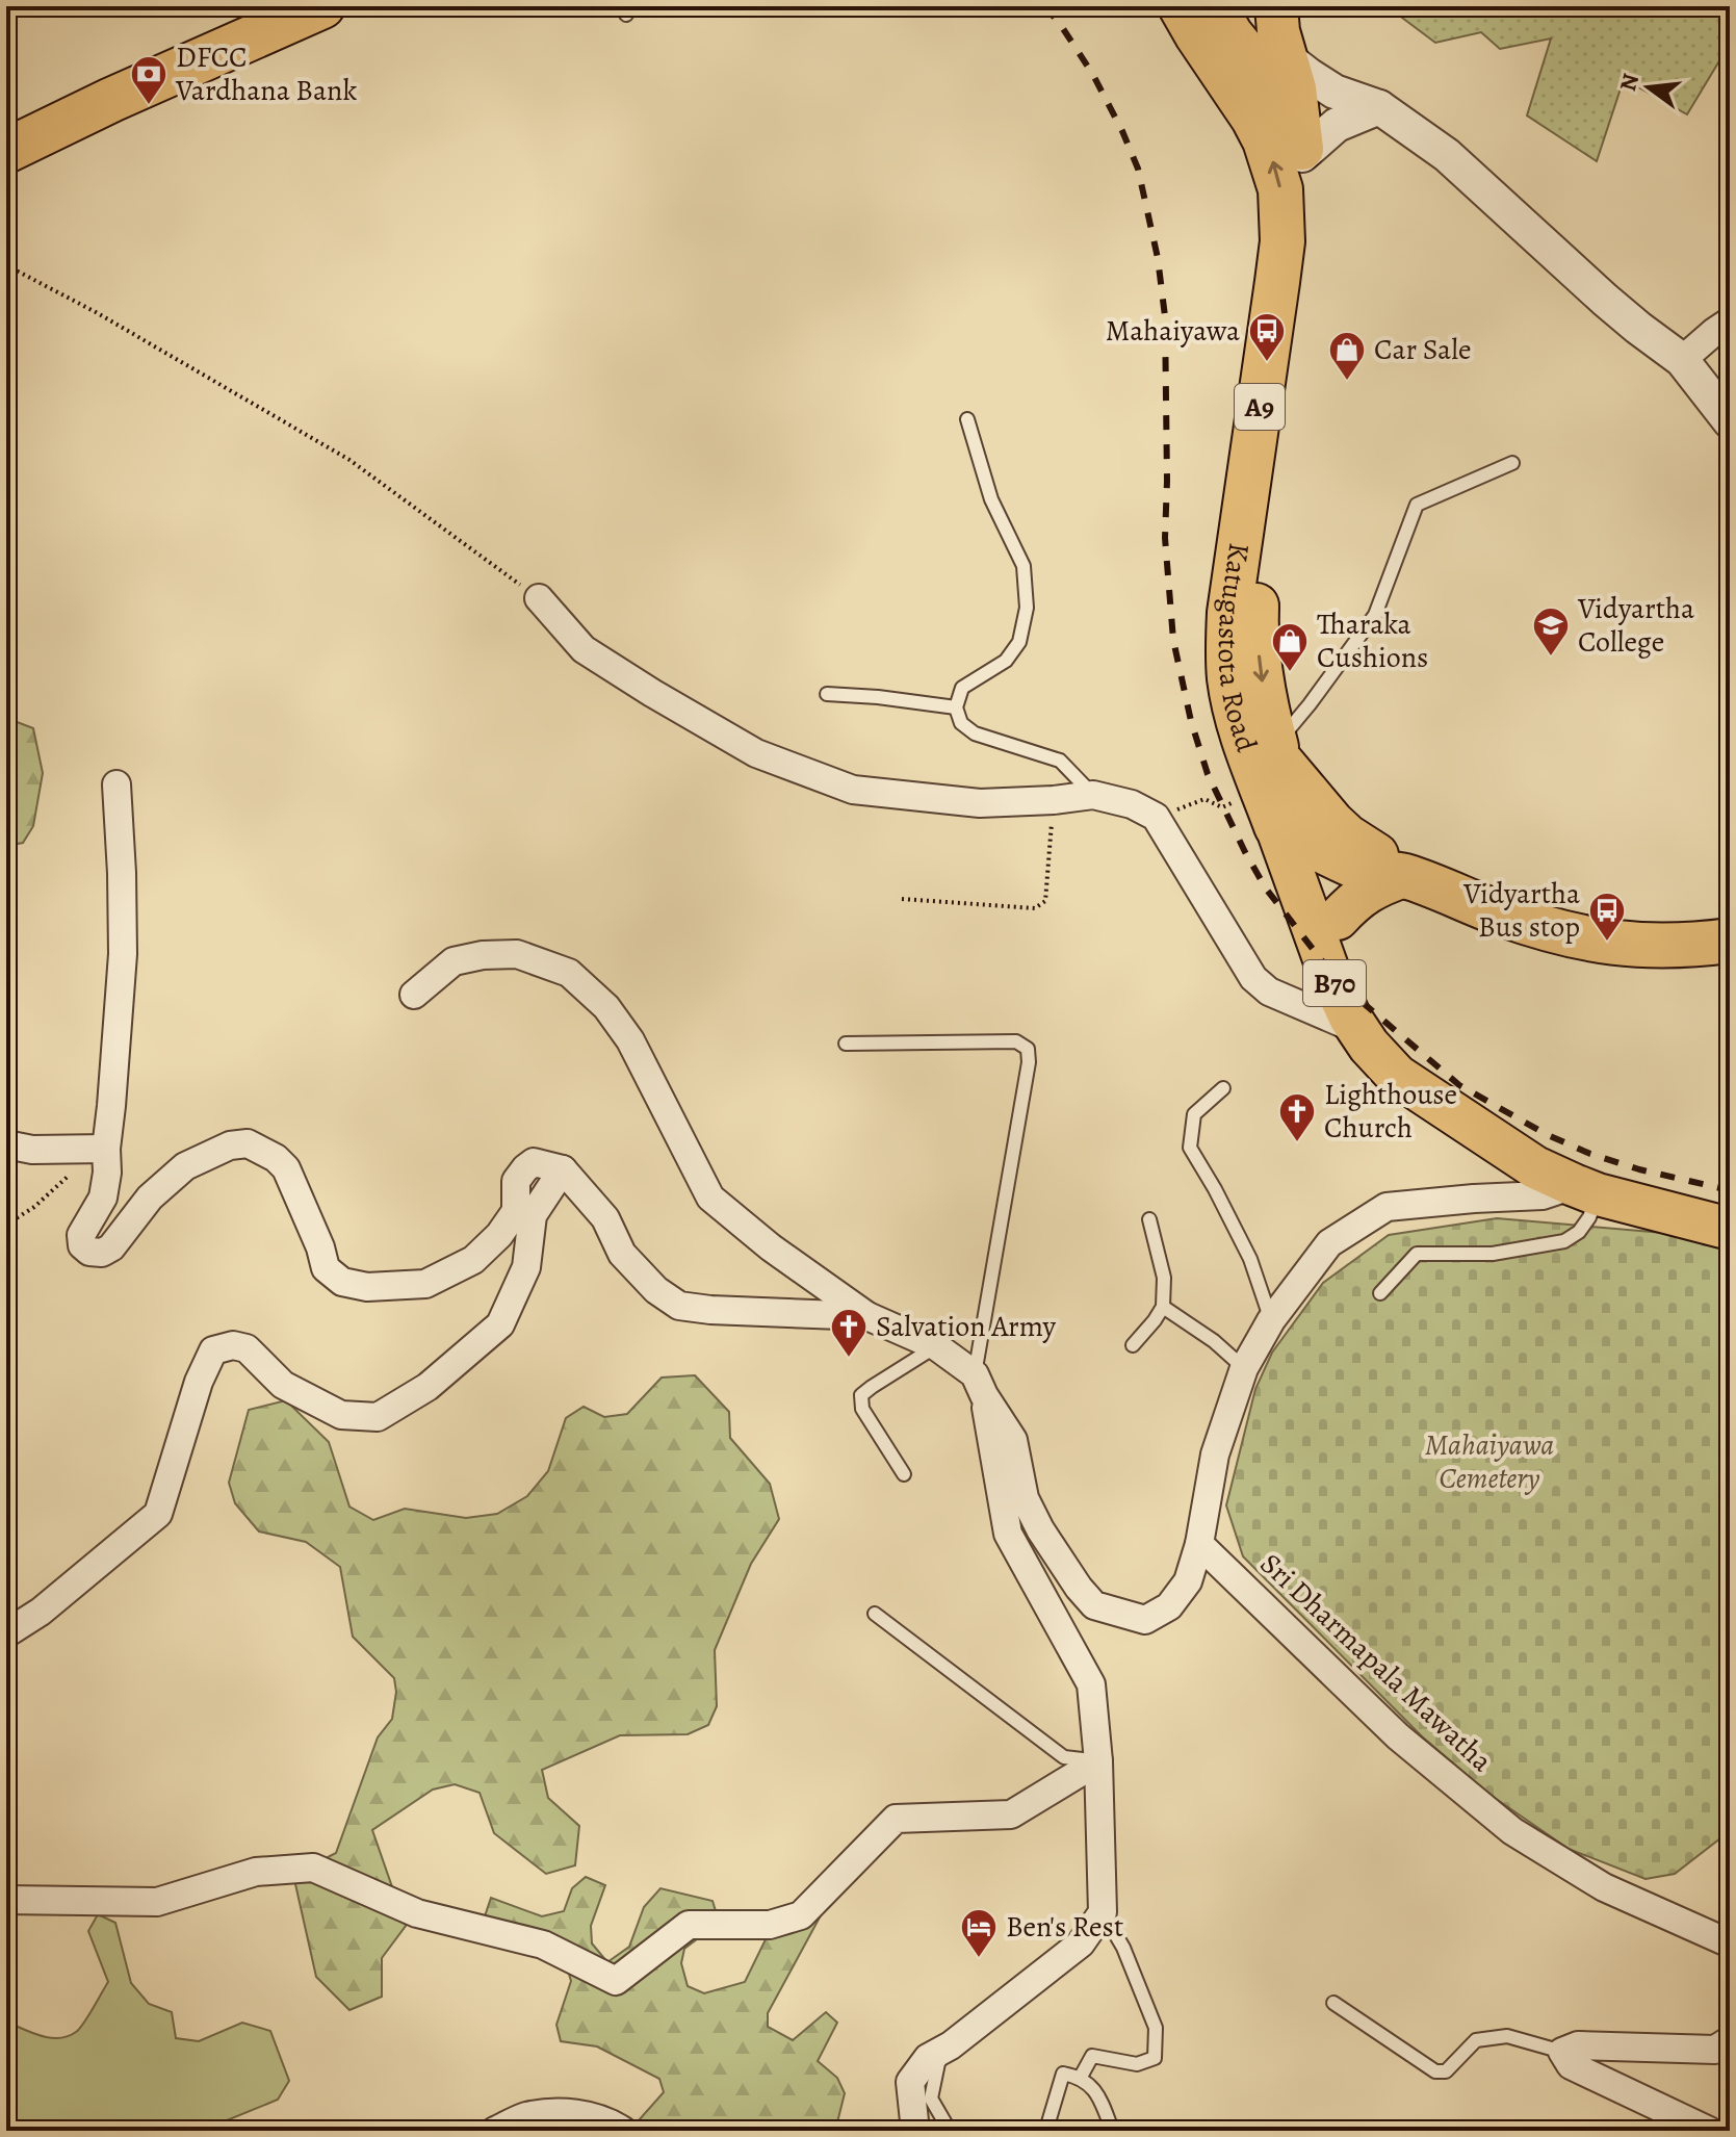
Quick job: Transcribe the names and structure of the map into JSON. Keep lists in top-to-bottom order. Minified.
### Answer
{"streets":{"highway":["A9","Katugastota Road"],"main road":["B70"],"street":["Sri Dharmapala Mawatha"]},"crossings":[["Katugastota Road","B70"]],"parks":["Mahaiyawa Cemetery"],"places":{"bank":["DFCC Vardhana Bank"],"bus stop":["Mahaiyawa","Vidyartha Bus stop"],"shop":["Car Sale","Tharaka Cushions"],"school or university":["Vidyartha College"],"church":["Lighthouse Church","Salvation Army"],"hotel":["Ben's Rest"]},"north":"left"}
